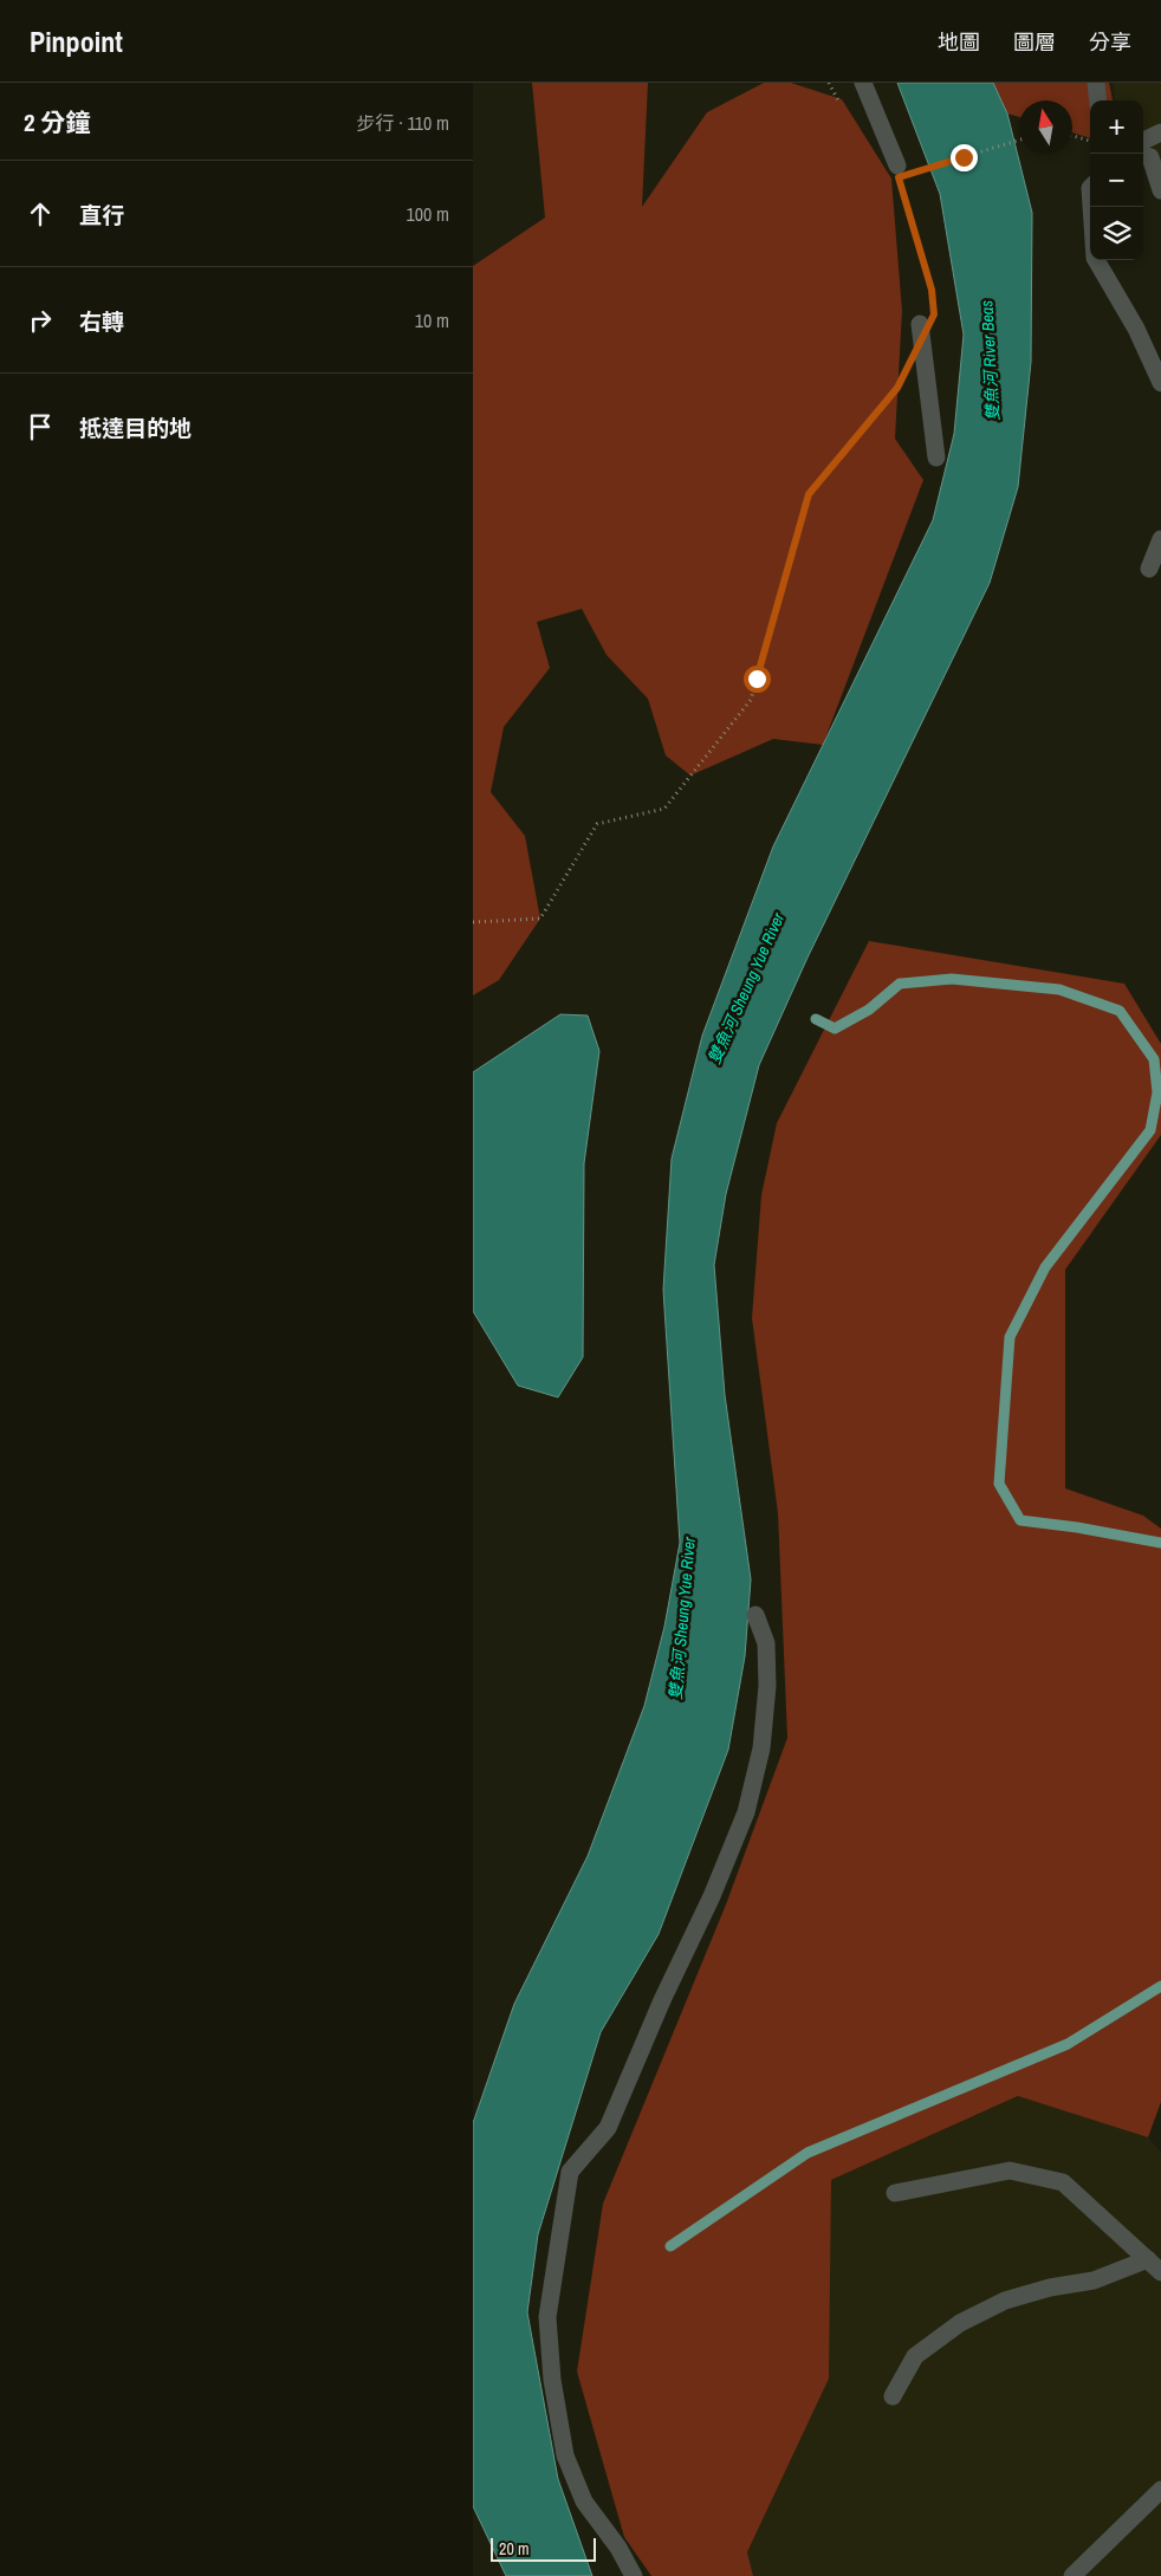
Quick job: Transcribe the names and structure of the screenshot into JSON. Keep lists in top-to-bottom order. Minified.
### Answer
{"water":["雙魚河 River Beas","雙魚河 Sheung Yue River"],"scale_bar":"20 m","north":"top","page":{"header":"Pinpoint","nav":["地圖","圖層","分享"],"heading":["2 分鐘","步行 · 110 m"],"map_buttons":["+","−"],"list":[["直行","100 m"],["右轉","10 m"],"抵達目的地"],"scale":"20 m"}}
